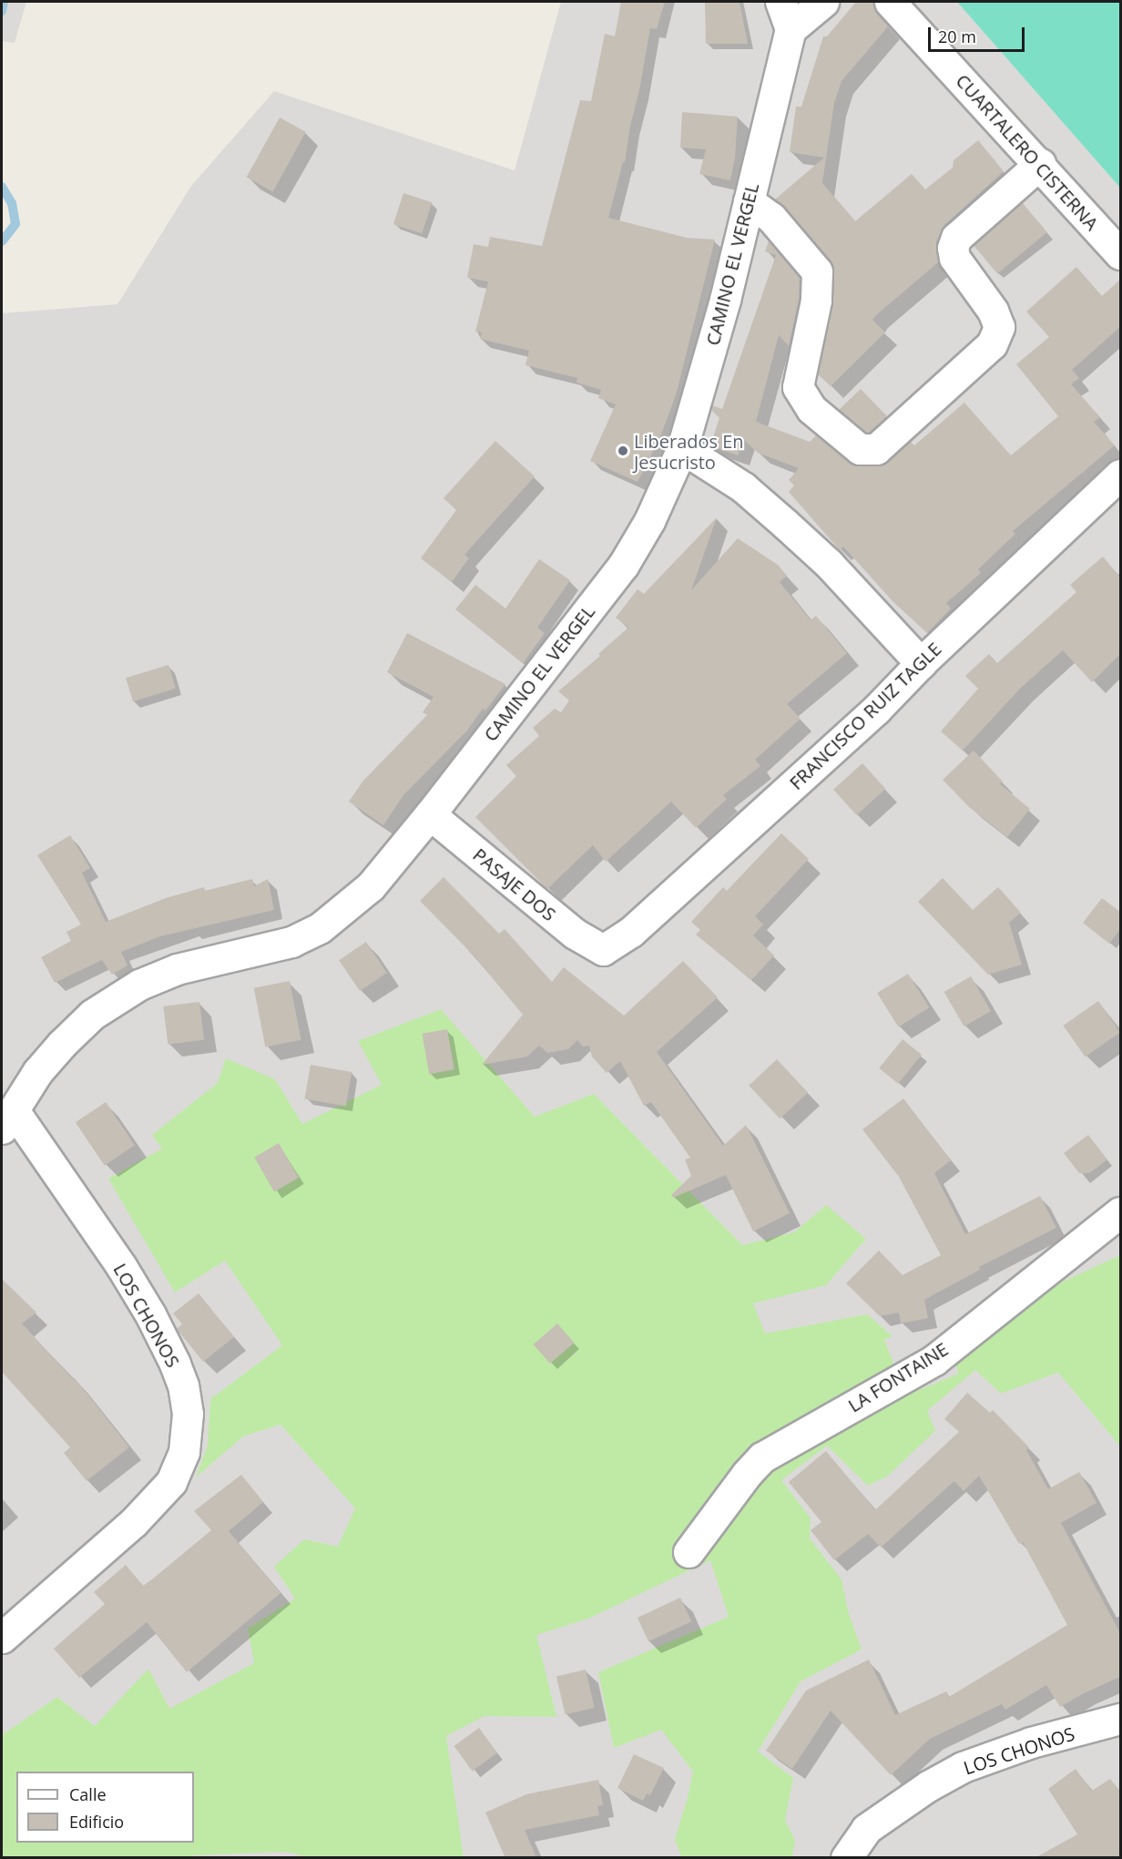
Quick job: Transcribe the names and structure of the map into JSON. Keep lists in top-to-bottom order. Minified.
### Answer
{"streets":{"street":["CUARTALERO CISTERNA","CAMINO EL VERGEL","FRANCISCO RUIZ TAGLE","PASAJE DOS","LOS CHONOS","LA FONTAINE"]},"crossings":[["CAMINO EL VERGEL","PASAJE DOS"],["CAMINO EL VERGEL","LOS CHONOS"],["FRANCISCO RUIZ TAGLE","PASAJE DOS"]],"places":["Liberados En Jesucristo"],"legend":["Calle","Edificio"],"scale_bar":"20 m"}
